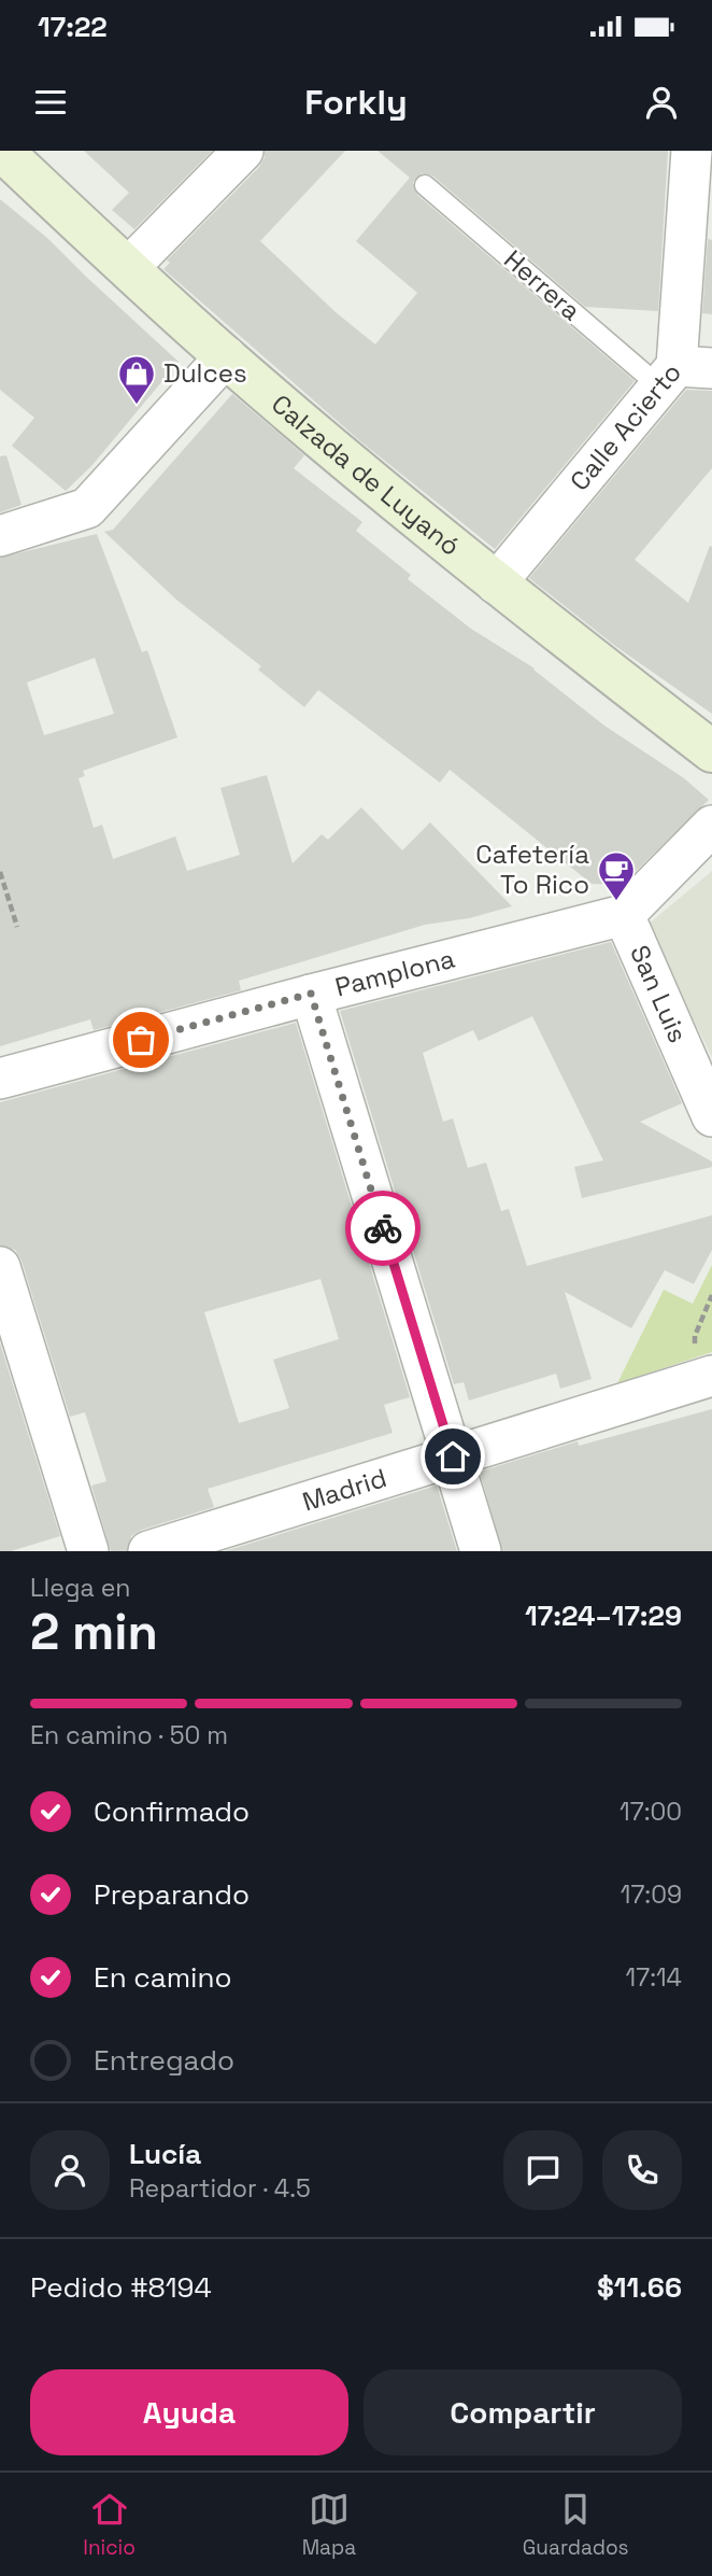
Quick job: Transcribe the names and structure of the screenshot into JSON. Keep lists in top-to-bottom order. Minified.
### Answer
{"streets":{"main road":["Calzada de Luyanó"],"street":["Calle Acierto","Pamplona","San Luis","Madrid"],"lane":["Herrera"]},"crossings":[["Herrera","Calle Acierto"],["Calle Acierto","Calzada de Luyanó"],["Pamplona","San Luis"]],"places":{"shop":["Dulces"],"cafe":["Cafetería To Rico"]},"page":{"status":"17:22","header":"Forkly","heading":["2 min","Llega en","17:24–17:29"],"panel":["Lucía","Repartidor · 4.5","Pedido #8194","$11.66"],"bar":"En camino · 50 m","list":[["Confirmado","17:00"],["Preparando","17:09"],["En camino","17:14"],"Entregado"],"buttons":["Ayuda","Compartir"],"tabs":["Inicio","Mapa","Guardados"]}}
